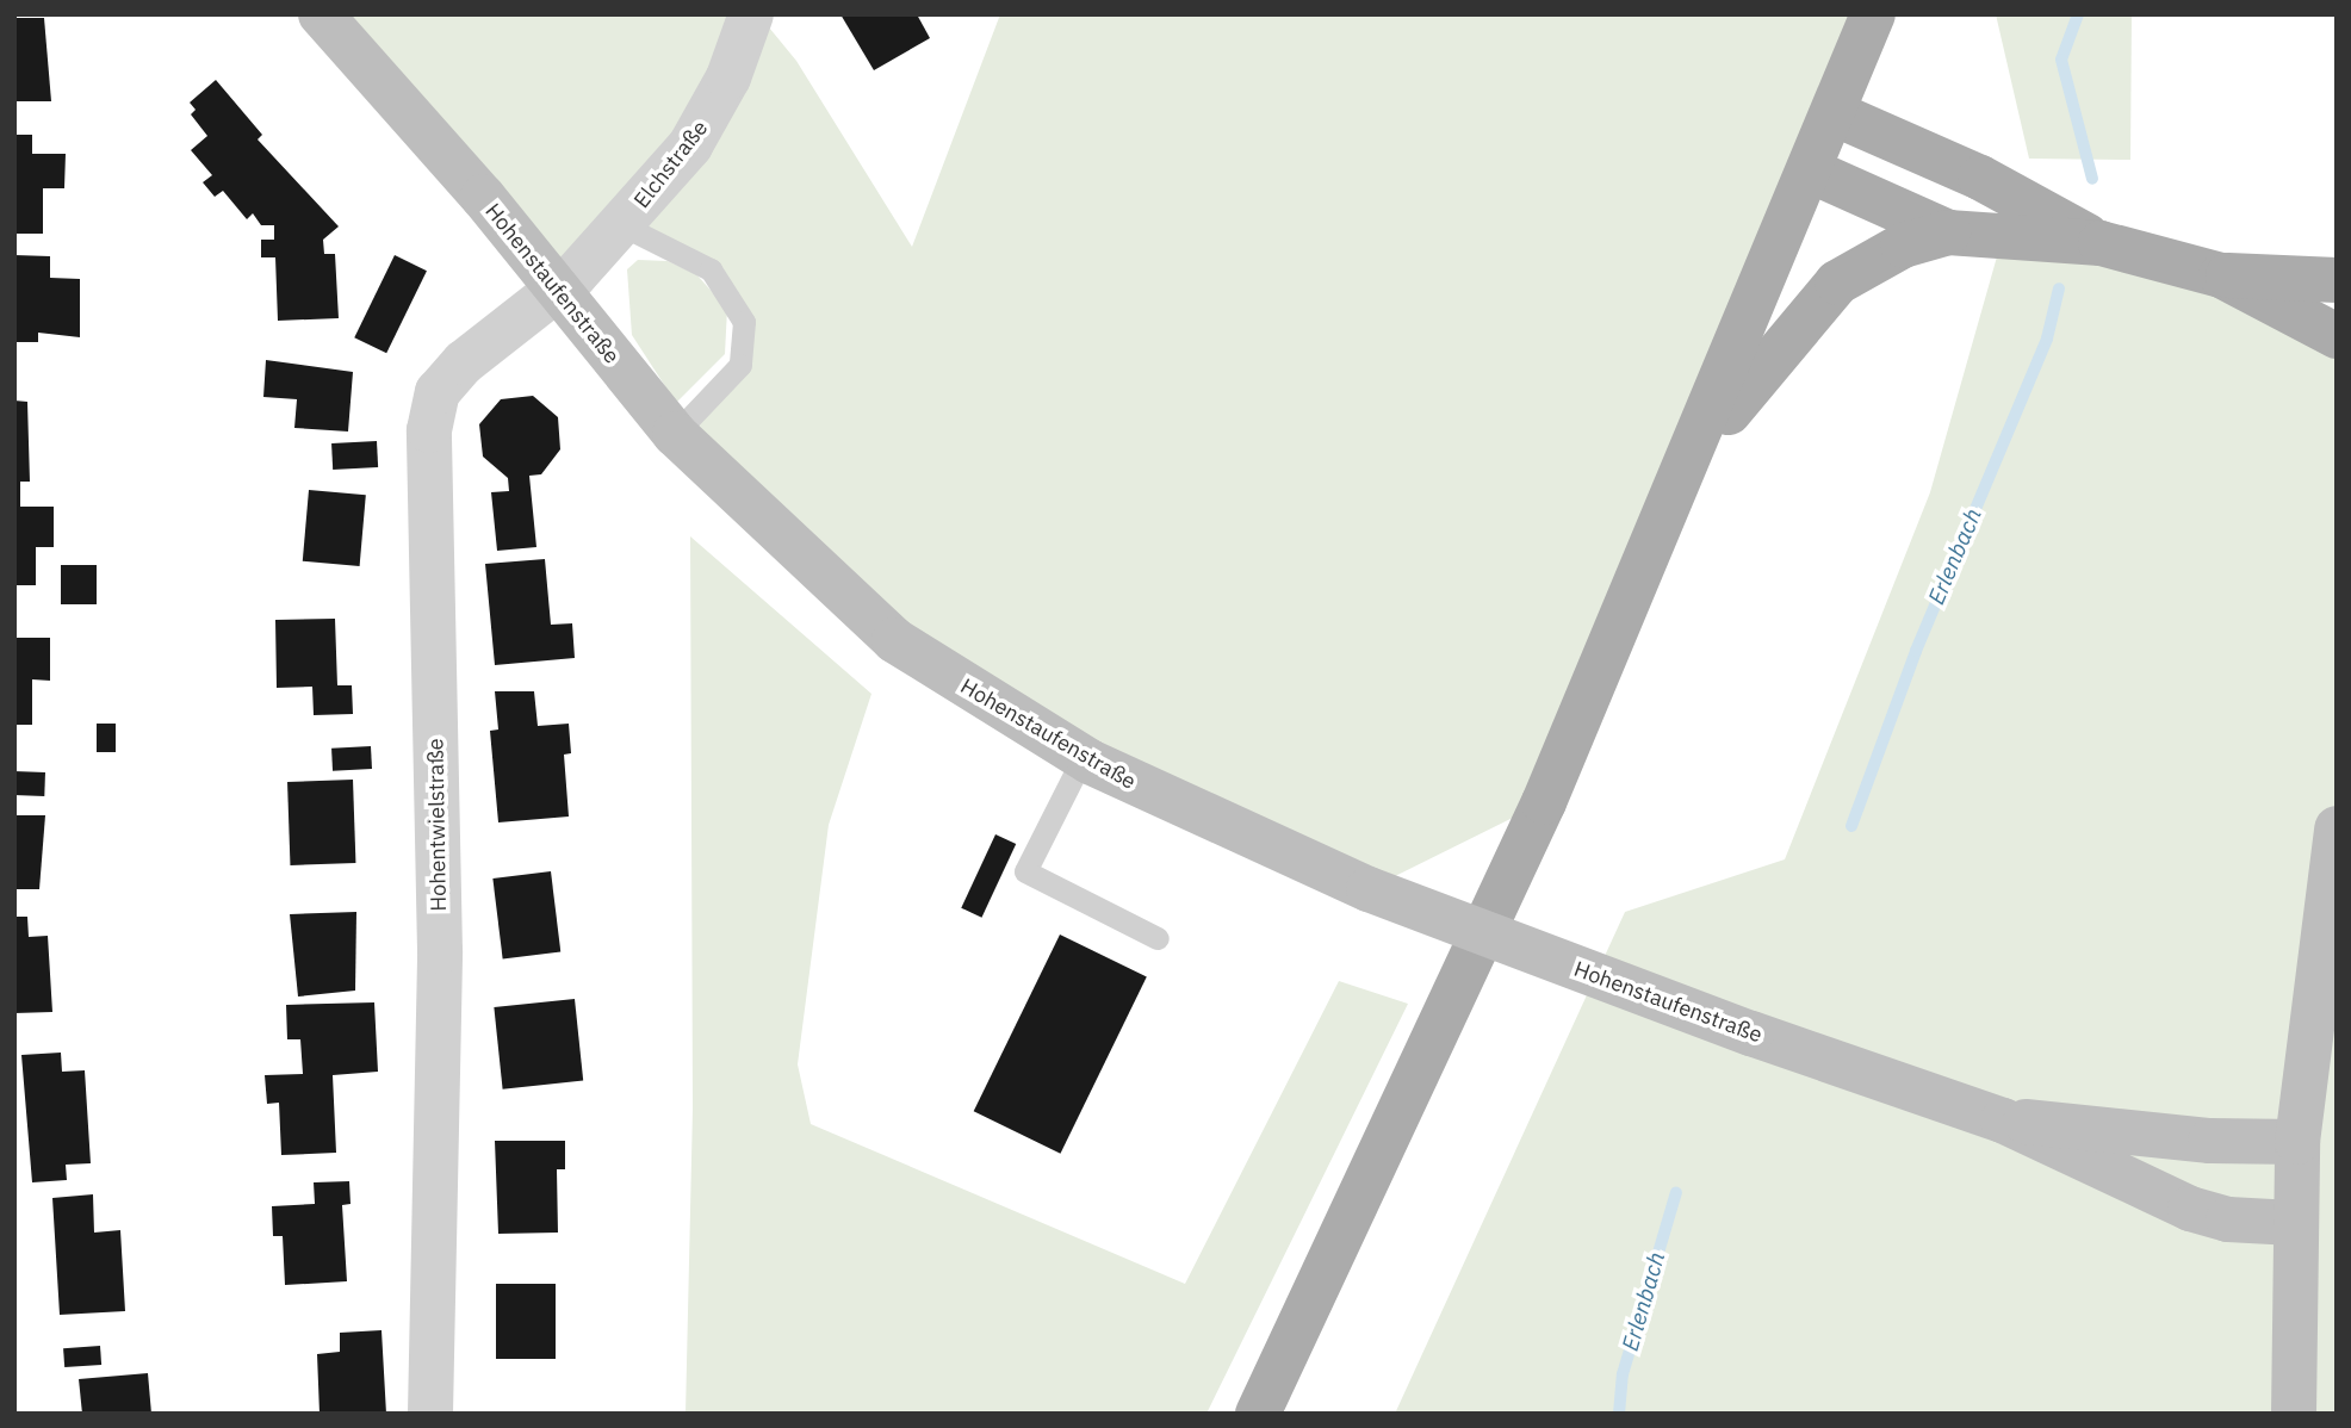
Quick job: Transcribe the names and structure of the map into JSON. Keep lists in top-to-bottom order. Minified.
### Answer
{"streets":{"street":["Elchstraße","Hohenstaufenstraße","Hohentwielstraße"]},"crossings":[["Elchstraße","Hohenstaufenstraße"],["Elchstraße","Hohentwielstraße"],["Hohenstaufenstraße","Hohentwielstraße"]],"water":["Erlenbach"]}
